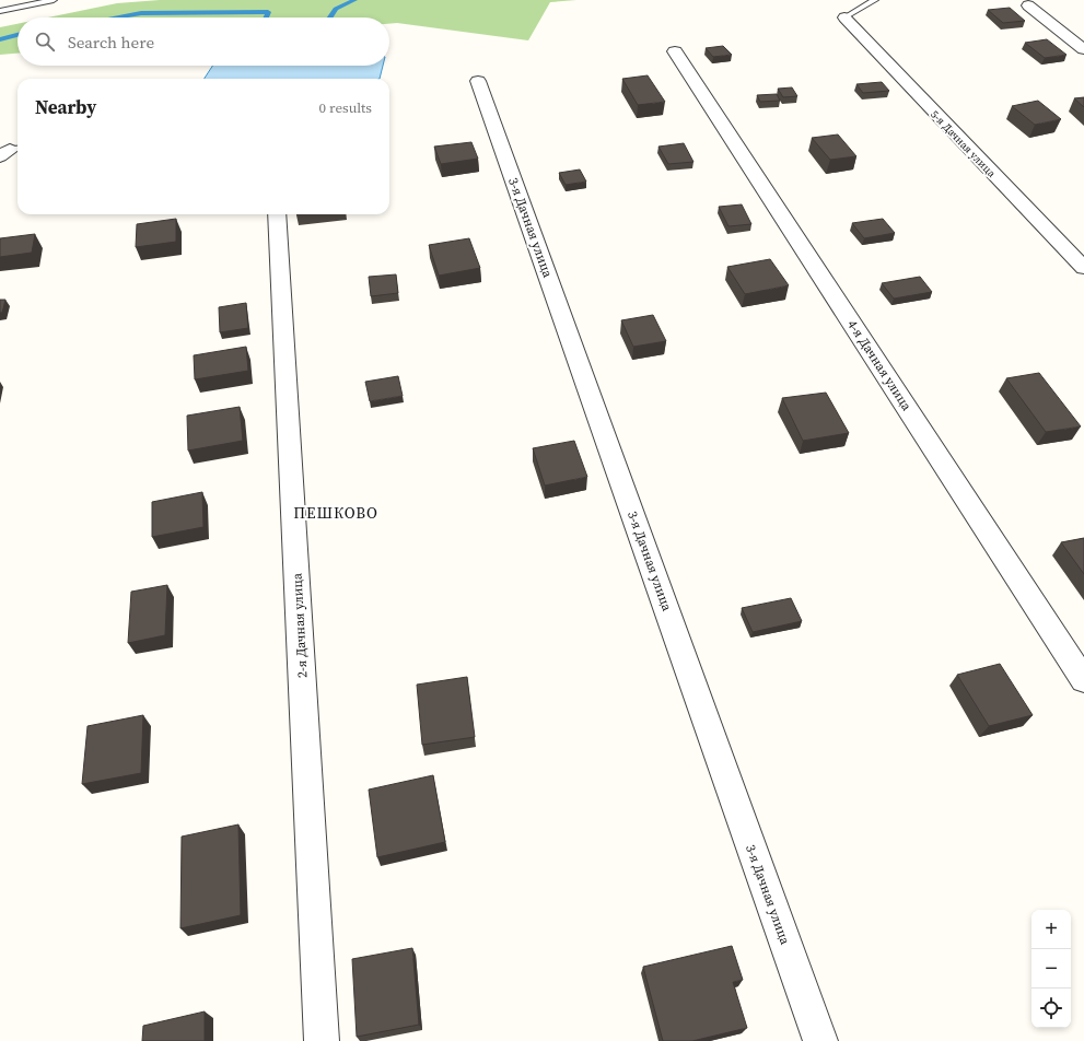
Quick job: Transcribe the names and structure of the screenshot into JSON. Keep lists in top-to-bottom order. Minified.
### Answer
{"streets":{"street":["5-я Дачная улица","3-я Дачная улица","4-я Дачная улица","2-я Дачная улица"]},"districts":["ПЕШКОВО"],"page":{"search":"Search here","heading":["Nearby","0 results"],"map_buttons":["+","−"]}}
